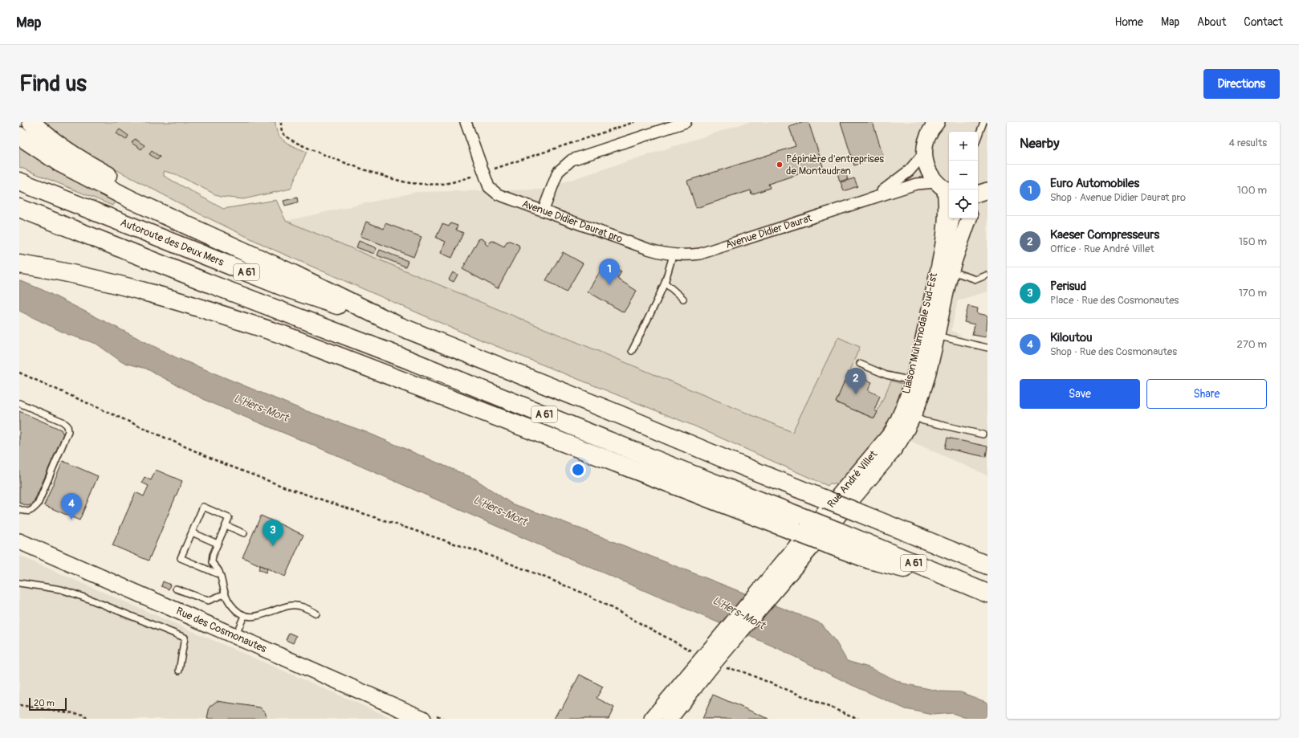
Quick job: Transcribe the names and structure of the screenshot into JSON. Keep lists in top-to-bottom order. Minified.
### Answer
{"streets":{"highway":["Autoroute des Deux Mers","A 61"],"main road":["Rue André Villet","Rue des Cosmonautes"],"street":["Avenue Didier Daurat pro","Avenue Didier Daurat"],"lane":["Liaison Multimodale Sud-Est"]},"crossings":[["Avenue Didier Daurat pro","Avenue Didier Daurat"],["Avenue Didier Daurat","Rue André Villet"],["Autoroute des Deux Mers","A 61"],["A 61","Liaison Multimodale Sud-Est"],["A 61","Rue André Villet"],["Liaison Multimodale Sud-Est","Rue André Villet"]],"water":["L'Hers-Mort"],"places":["Pépinière d'entreprises de Montaudran"],"scale_bar":"20 m","page":{"header":"Map","nav":["Home","Map","About","Contact"],"buttons":["Directions",["Save","Share"]],"title":"Find us","heading":["Nearby","4 results"],"map_buttons":["+","−"],"list":[{"mark":"1","name":"Euro Automobiles","note":"Shop · Avenue Didier Daurat pro","value":"100 m"},{"mark":"2","name":"Kaeser Compresseurs","note":"Office · Rue André Villet","value":"150 m"},{"mark":"3","name":"Perisud","note":"Place · Rue des Cosmonautes","value":"170 m"},{"mark":"4","name":"Kiloutou","note":"Shop · Rue des Cosmonautes","value":"270 m"}],"pins":["1","2","4","3"],"scale":"20 m"}}
